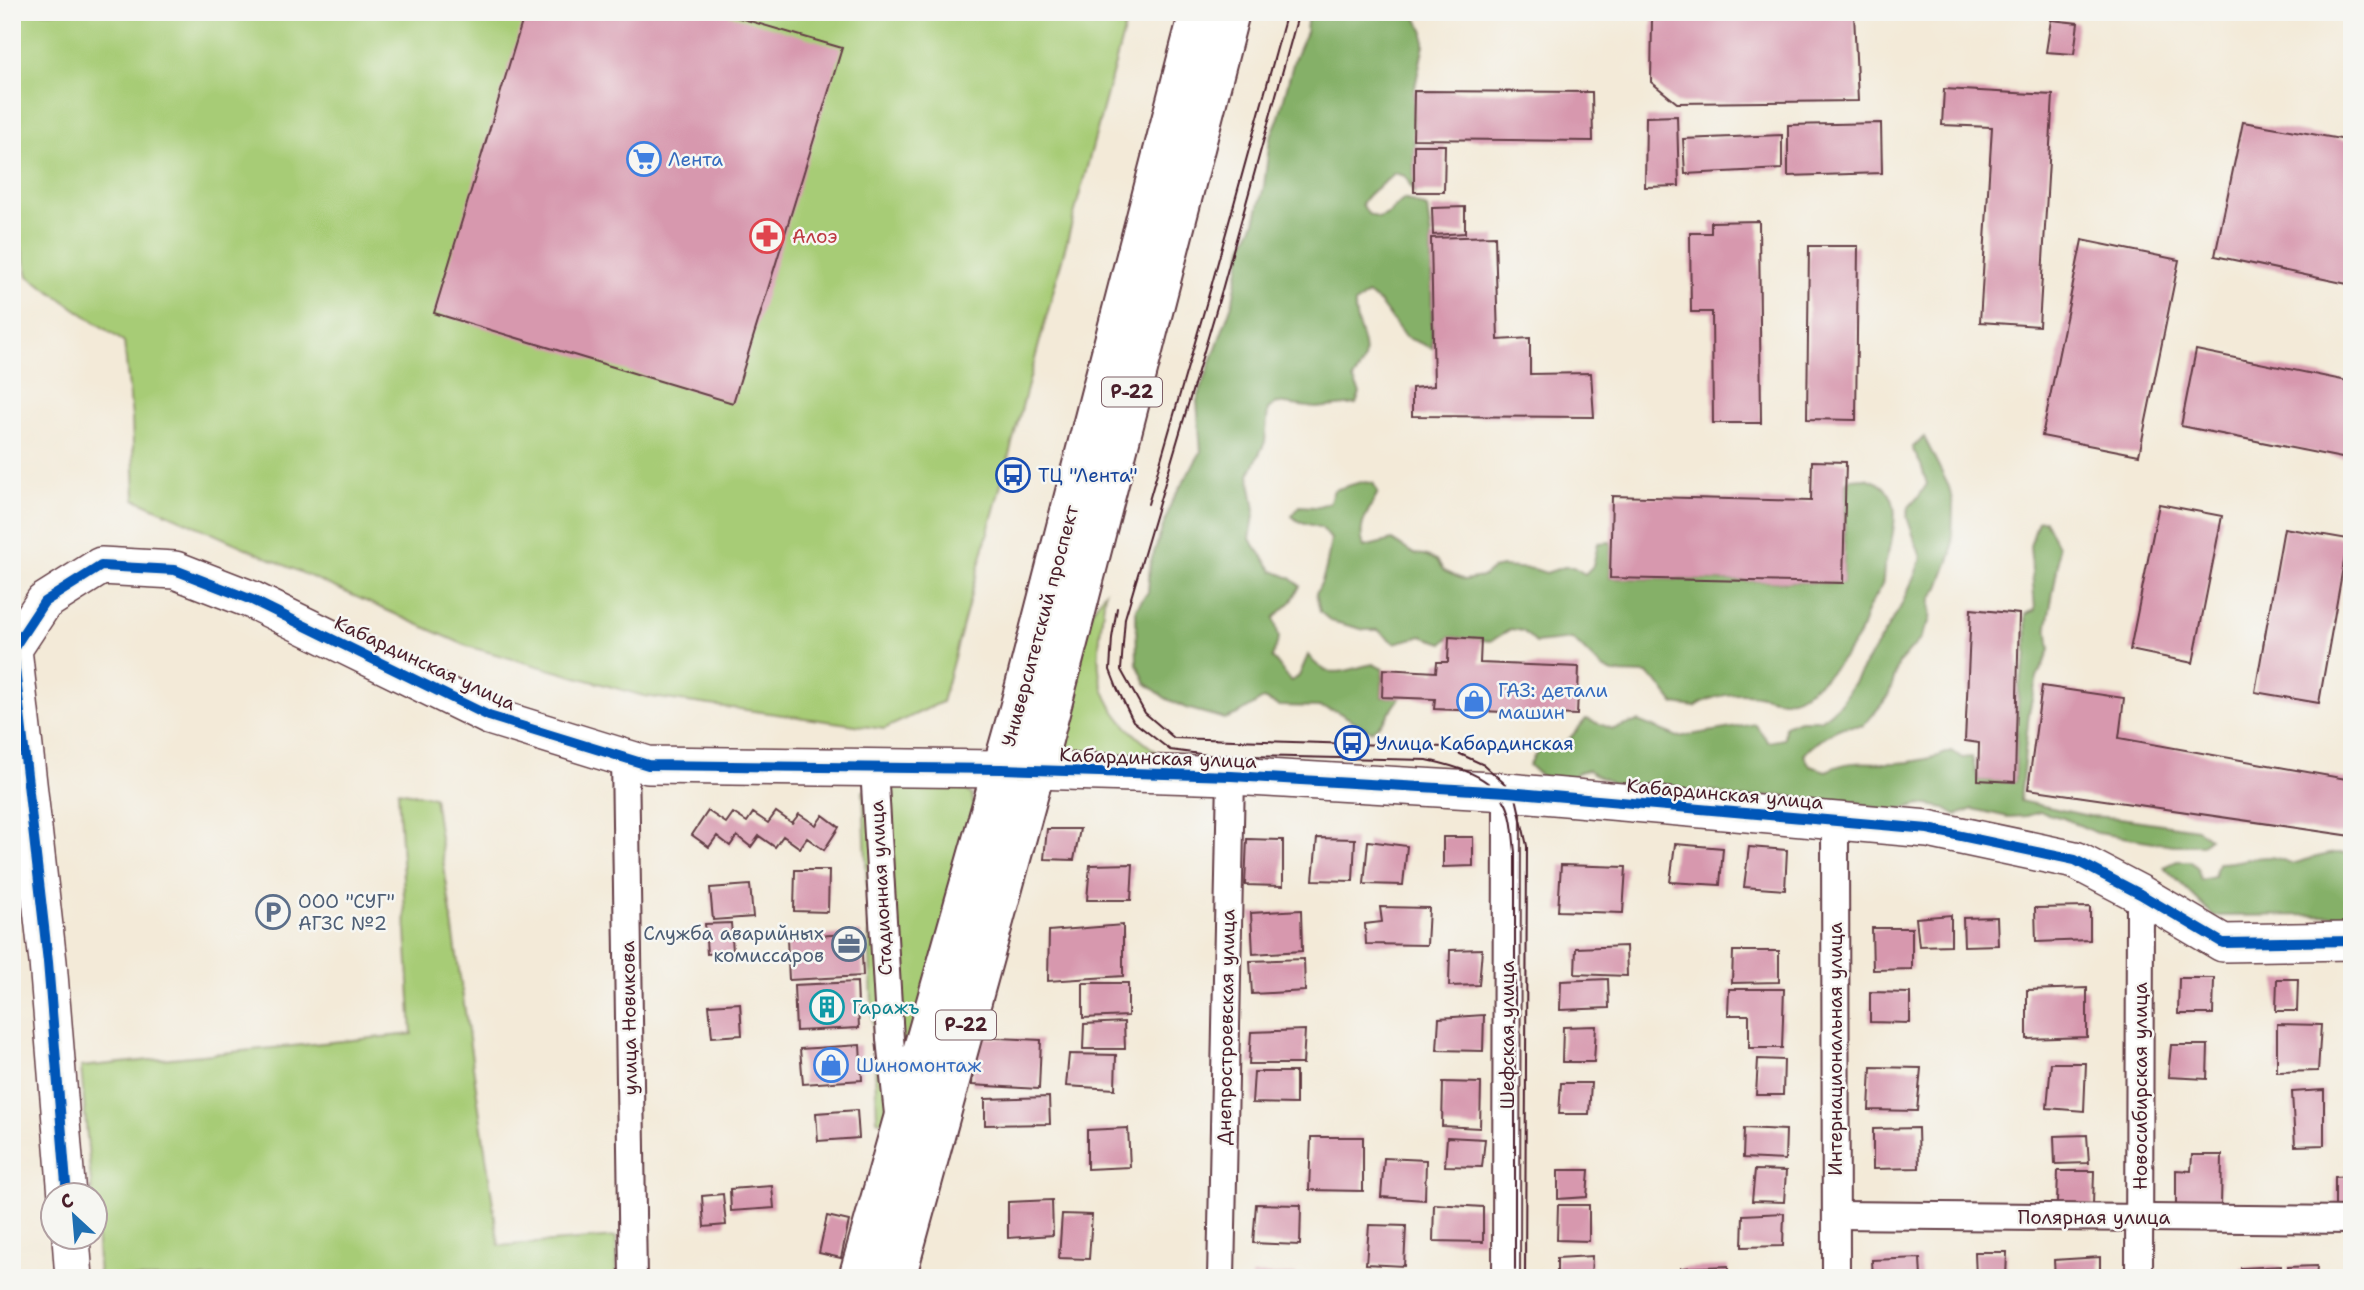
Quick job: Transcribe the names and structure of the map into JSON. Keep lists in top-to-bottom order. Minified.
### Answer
{"streets":{"highway":["Р-22","Университетский проспект"],"street":["Кабардинская улица","Стадионная улица","улица Новикова","Днепростроевская улица","Шефская улица","Интернациональная улица","Новосибирская улица","Полярная улица"]},"crossings":[["Университетский проспект","Кабардинская улица"],["Университетский проспект","Стадионная улица"],["Кабардинская улица","Стадионная улица"],["Кабардинская улица","улица Новикова"],["Кабардинская улица","Днепростроевская улица"],["Кабардинская улица","Шефская улица"],["Кабардинская улица","Интернациональная улица"],["Кабардинская улица","Новосибирская улица"],["Интернациональная улица","Полярная улица"],["Новосибирская улица","Полярная улица"]],"places":{"supermarket":["Лента"],"pharmacy":["Алоэ"],"bus stop":["ТЦ \"Лента\"","Улица Кабардинская"],"shop":["ГАЗ: детали машин","Шиномонтаж"],"parking":["ООО \"СУГ\" АГЗС №2"],"office":["Служба аварийных комиссаров"],"building":["Гаражъ"]},"north":"top left"}
